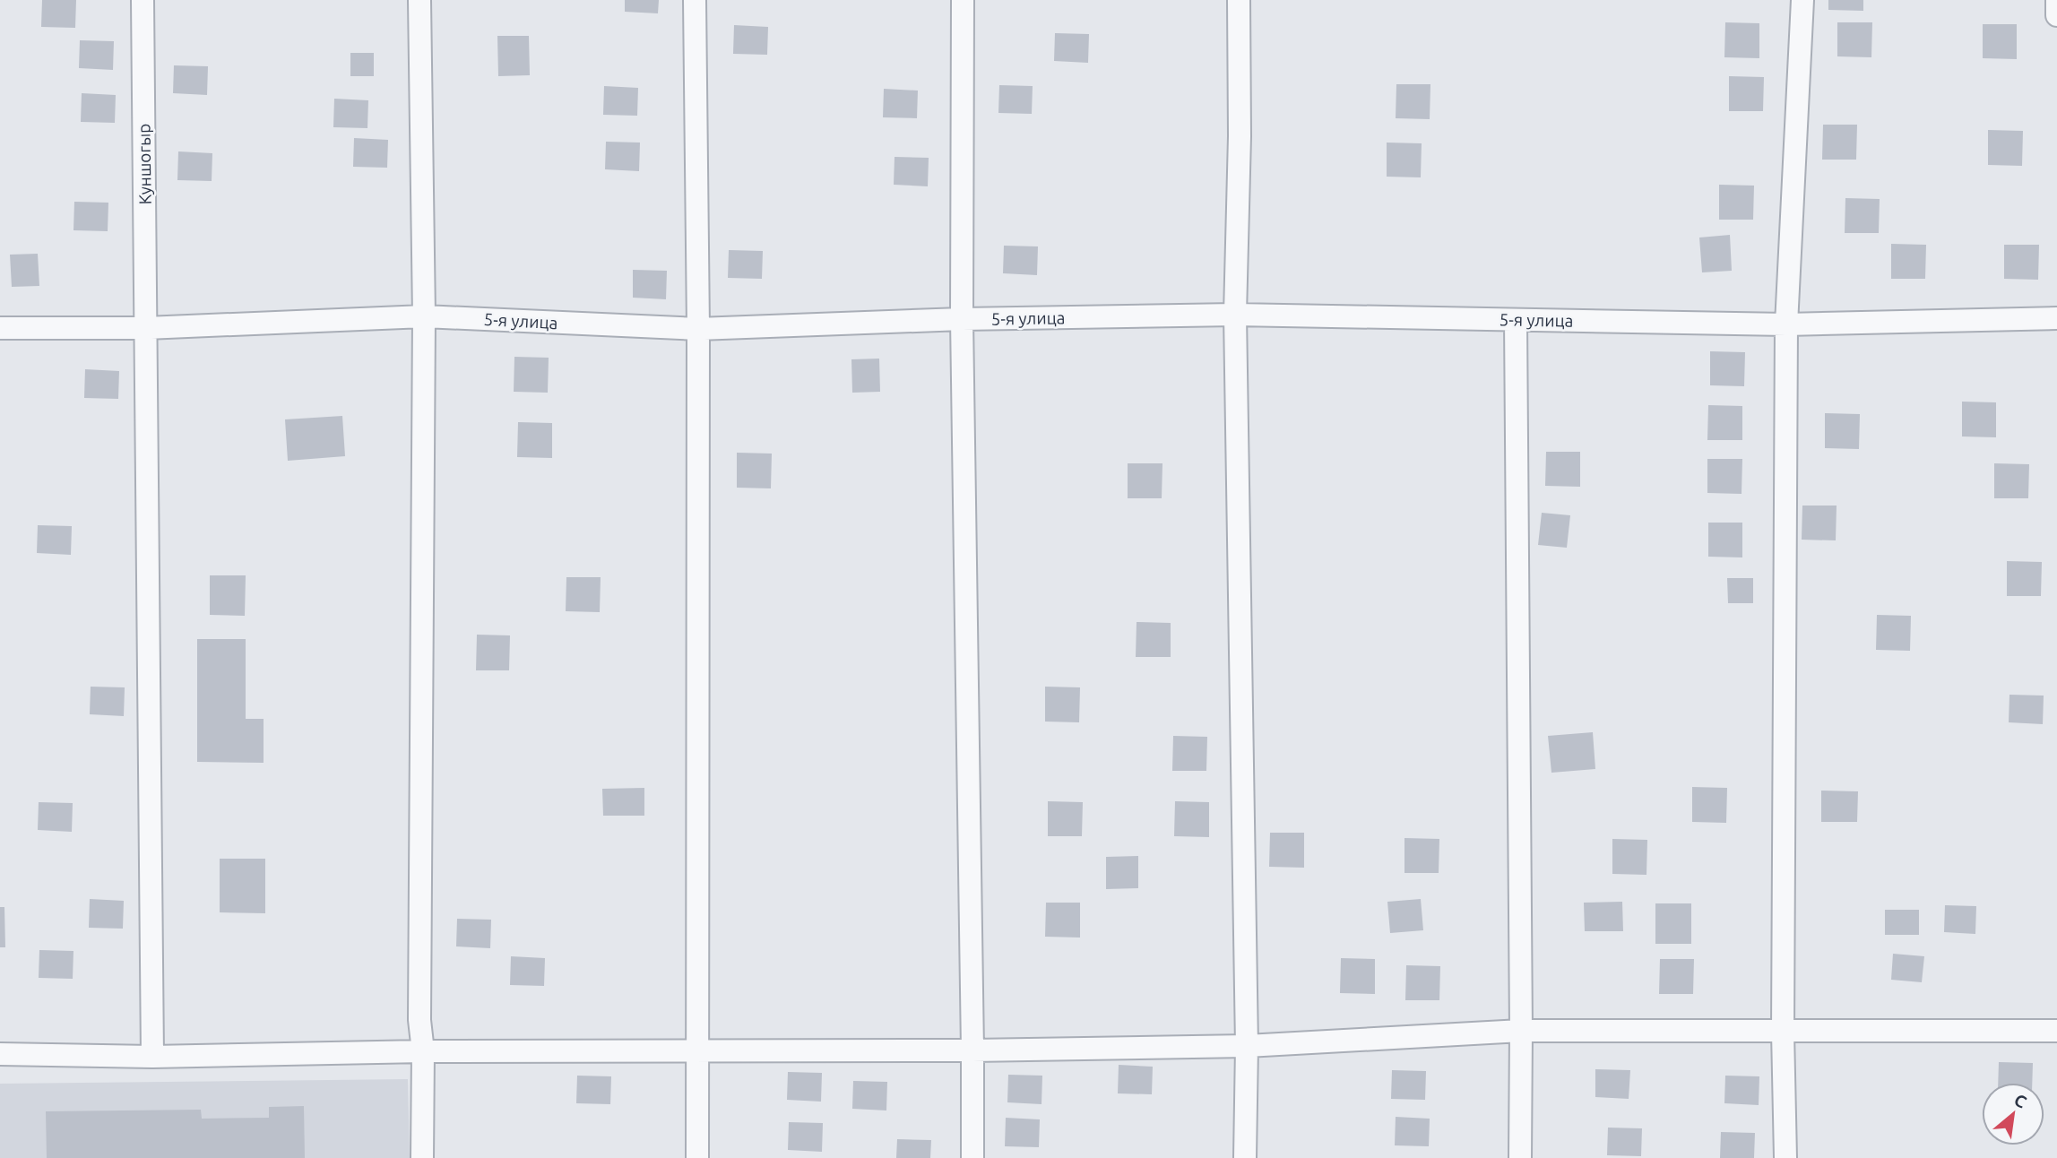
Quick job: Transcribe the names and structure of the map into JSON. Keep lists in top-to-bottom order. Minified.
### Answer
{"streets":{"street":["Куншогыр","5-я улица"]},"crossings":[["Куншогыр","5-я улица"]],"north":"top right"}
